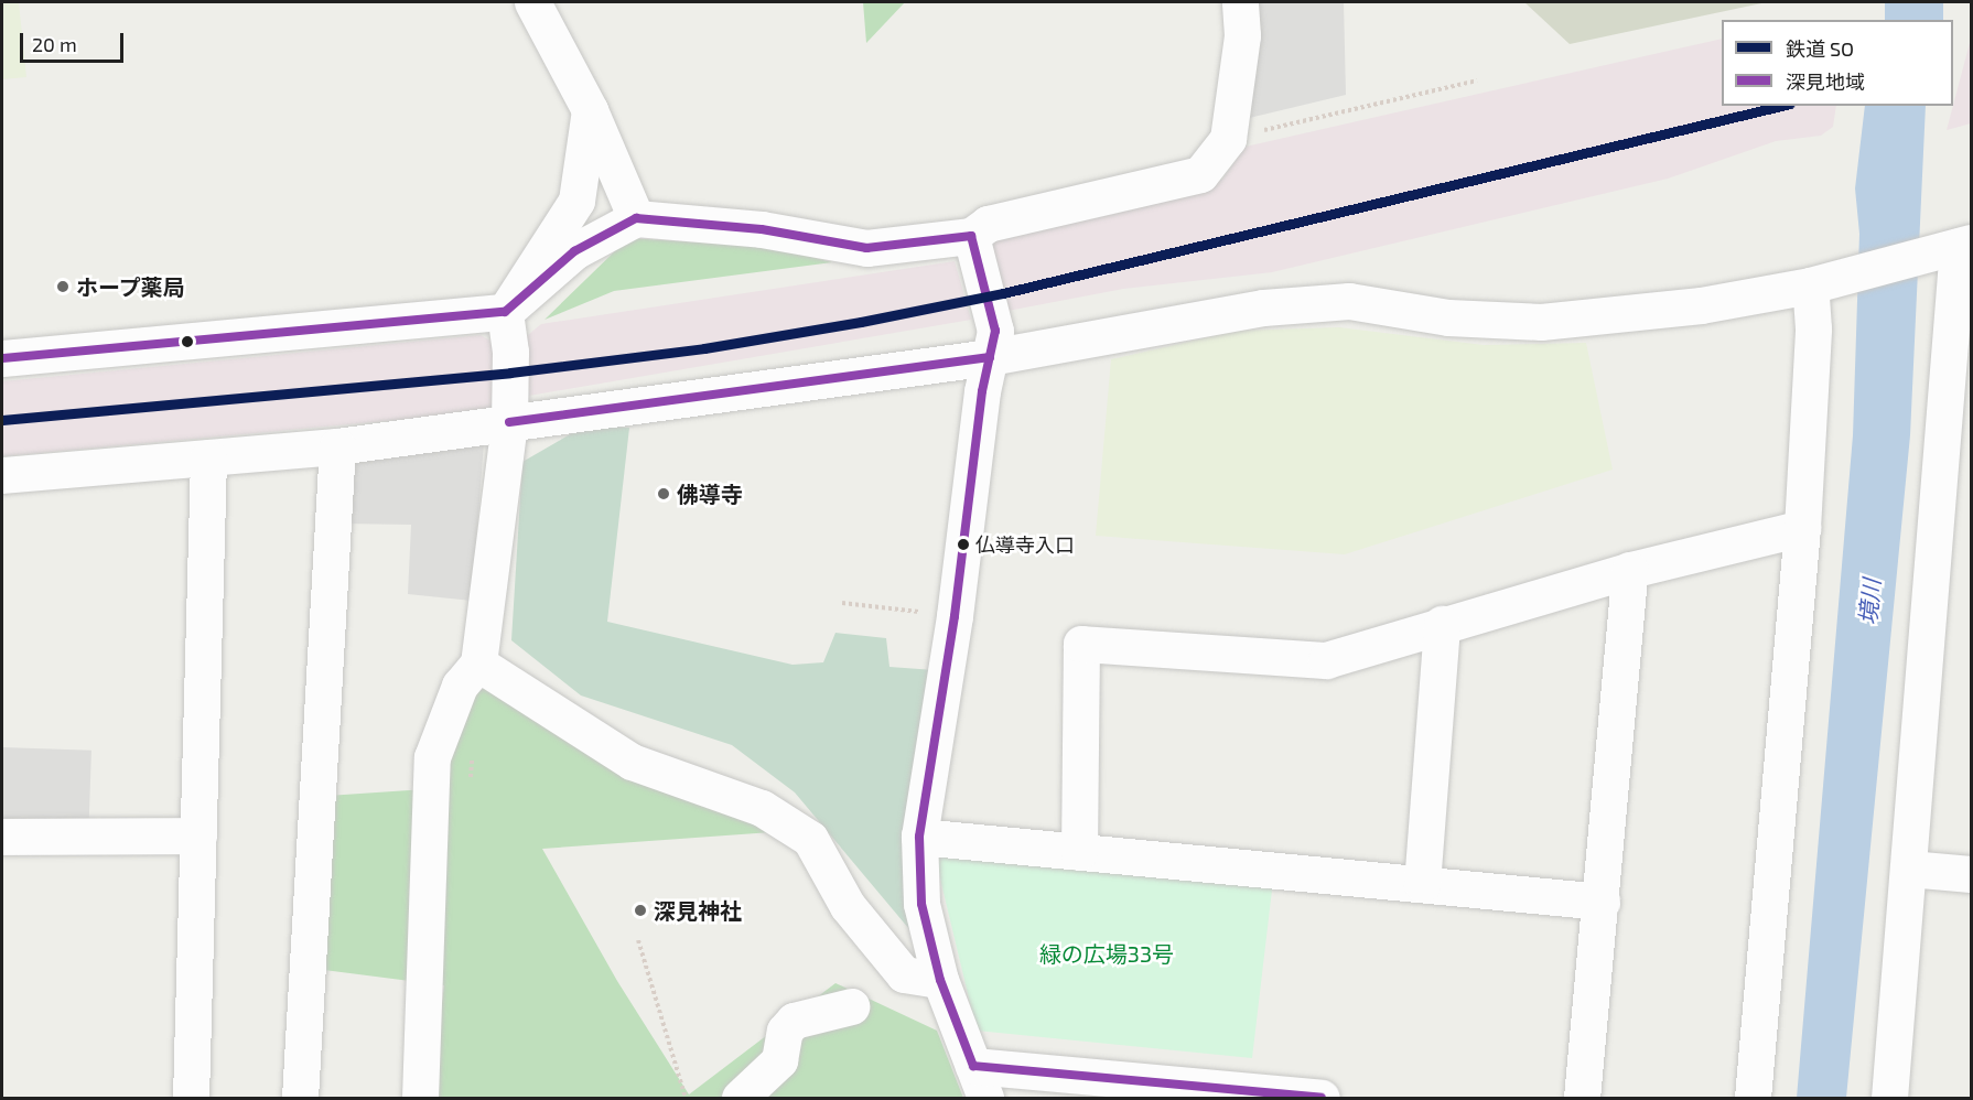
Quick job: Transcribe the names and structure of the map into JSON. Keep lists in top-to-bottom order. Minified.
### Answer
{"water":["境川"],"parks":["緑の広場33号"],"places":["ホープ薬局","佛導寺","仏導寺入口","深見神社"],"lines":["rail line SO","transit line 深見地域"],"legend":["鉄道 SO","深見地域"],"scale_bar":"20 m"}
